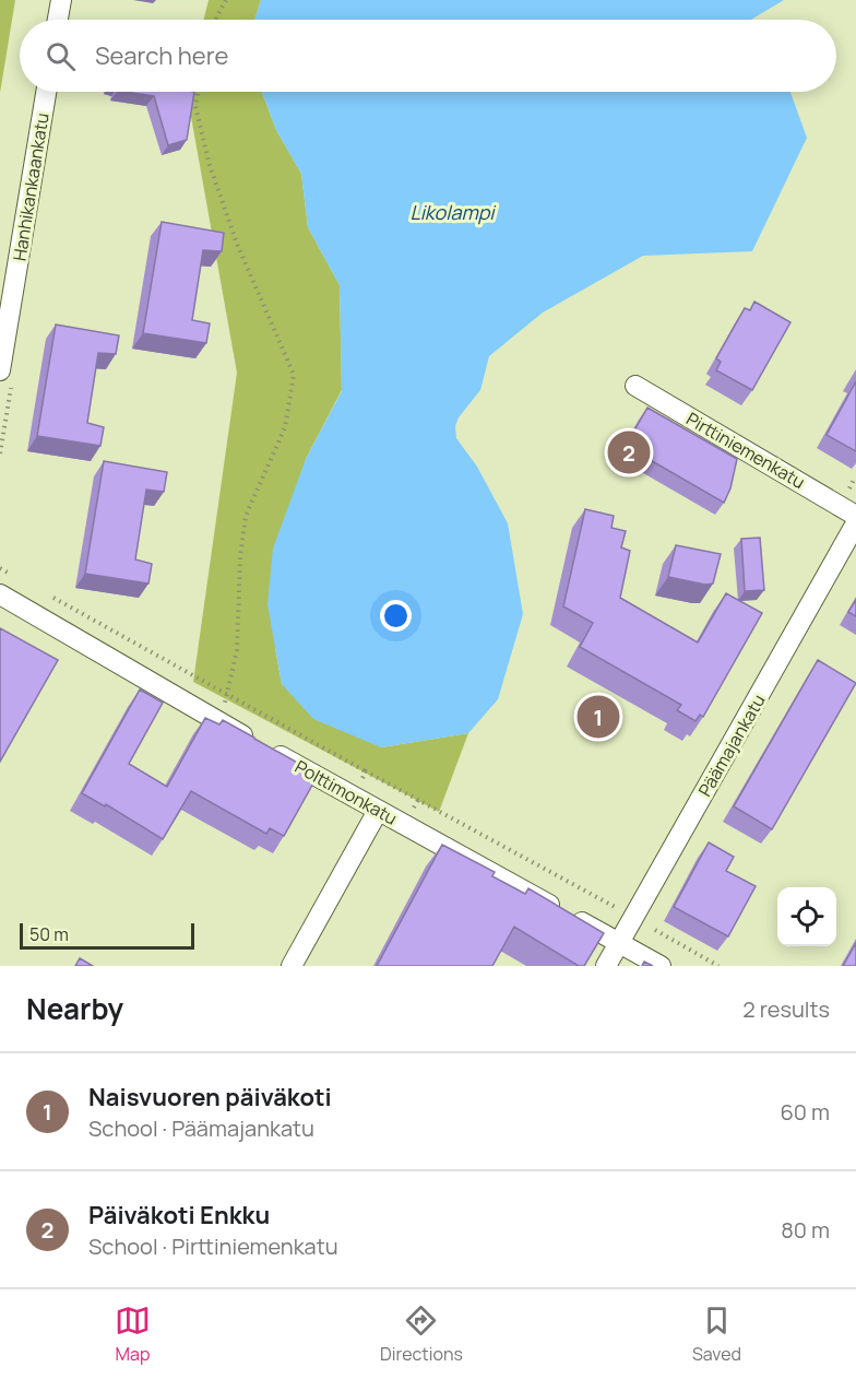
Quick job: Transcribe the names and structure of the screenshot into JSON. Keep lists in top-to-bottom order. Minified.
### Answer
{"streets":{"street":["Hanhikankaankatu","Pirttiniemenkatu","Päämajankatu","Polttimonkatu"]},"crossings":[["Päämajankatu","Polttimonkatu"]],"water":["Likolampi"],"scale_bar":"50 m","page":{"search":"Search here","pins":["2","1"],"scale":"50 m","heading":["Nearby","2 results"],"list":[{"mark":"1","name":"Naisvuoren päiväkoti","note":"School · Päämajankatu","value":"60 m"},{"mark":"2","name":"Päiväkoti Enkku","note":"School · Pirttiniemenkatu","value":"80 m"}],"nav":["Map","Directions","Saved"]}}
